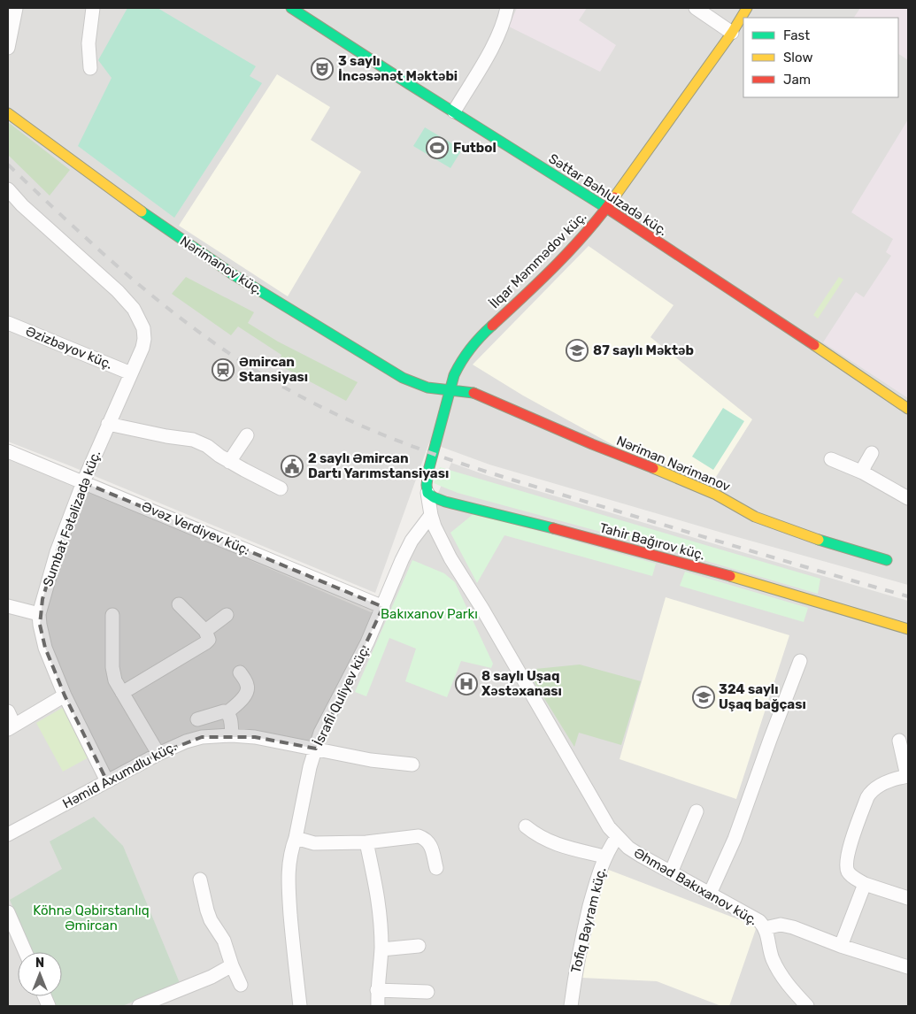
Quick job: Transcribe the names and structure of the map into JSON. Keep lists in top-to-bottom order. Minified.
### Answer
{"streets":{"street":["Səttar Bəhlulzadə küç.","İlqar Məmmədov küç.","Nərimanov küç.","Əzizbəyov küç.","Nəriman Nərimanov","Sumbat Fətəlizadə küç.","Əvəz Verdiyev küç.","Tahir Bağırov küç.","İsrafil Quliyev küç.","Həmid Axumdlu küç.","Əhməd Bakıxanov küç.","Tofiq Bayram küç."]},"crossings":[["Səttar Bəhlulzadə küç.","İlqar Məmmədov küç."],["İlqar Məmmədov küç.","Nərimanov küç."],["İlqar Məmmədov küç.","Nəriman Nərimanov"],["İlqar Məmmədov küç.","Tahir Bağırov küç."],["İlqar Məmmədov küç.","Əhməd Bakıxanov küç."],["Nərimanov küç.","Nəriman Nərimanov"],["Əzizbəyov küç.","Sumbat Fətəlizadə küç."],["Sumbat Fətəlizadə küç.","Əvəz Verdiyev küç."],["Sumbat Fətəlizadə küç.","Həmid Axumdlu küç."],["Əvəz Verdiyev küç.","İsrafil Quliyev küç."],["Tahir Bağırov küç.","Əhməd Bakıxanov küç."],["İsrafil Quliyev küç.","Həmid Axumdlu küç."],["İsrafil Quliyev küç.","Əhməd Bakıxanov küç."],["Əhməd Bakıxanov küç.","Tofiq Bayram küç."]],"parks":["Bakıxanov Parkı","Köhnə Qəbirstanlıq Əmircan"],"places":{"theatre":["3 saylı İncəsənət Məktəbi"],"sports":["Futbol"],"school or university":["87 saylı Məktəb","324 saylı Uşaq bağçası"],"station":["Əmircan Stansiyası"],"public building":["2 saylı Əmircan Dartı Yarımstansiyası"],"hospital":["8 saylı Uşaq Xəstəxanası"]},"legend":["Fast","Slow","Jam"],"north":"top"}
